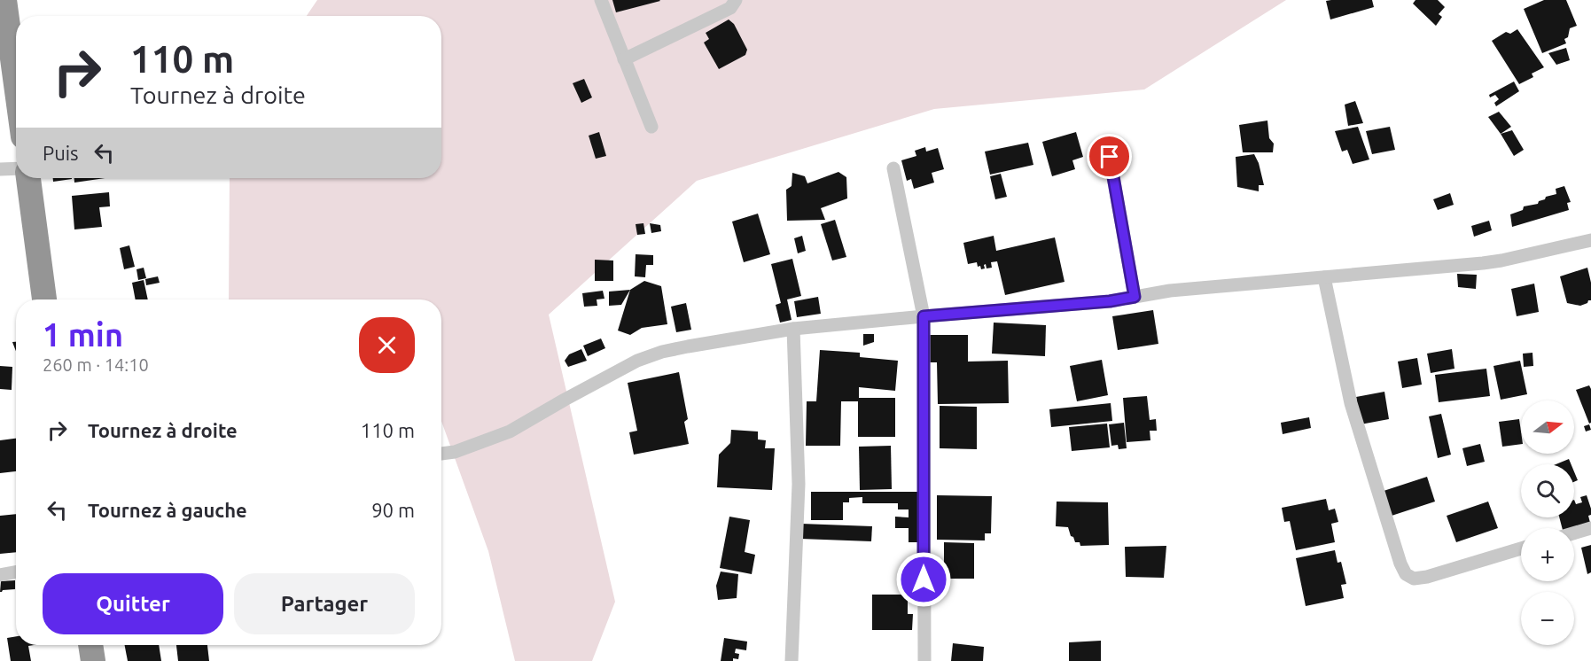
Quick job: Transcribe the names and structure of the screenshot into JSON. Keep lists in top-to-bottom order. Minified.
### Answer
{"north":"right","page":{"turn":["110 m","Tournez à droite"],"then":"Puis","heading":["1 min","260 m · 14:10"],"list":[{"name":"Tournez à droite","value":"110 m"},{"name":"Tournez à gauche","value":"90 m"}],"map_buttons":["+","−"],"buttons":["Quitter","Partager"]}}
